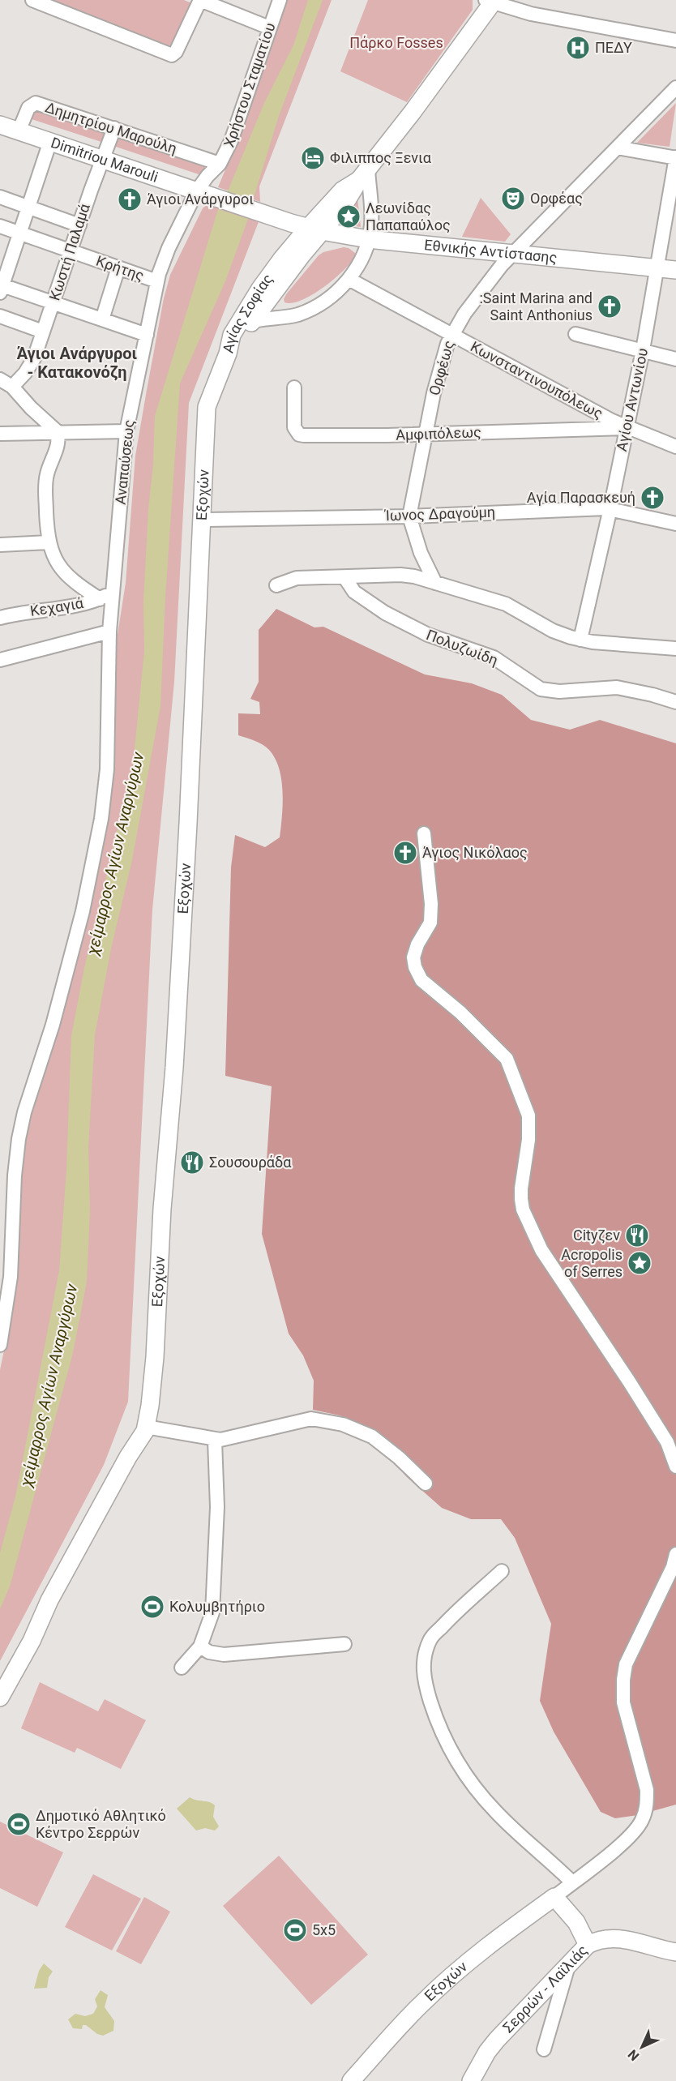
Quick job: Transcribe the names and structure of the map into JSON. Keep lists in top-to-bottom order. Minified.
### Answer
{"streets":{"main road":["Dimitriou Marouli","Εθνικής Αντίστασης","Αγίας Σοφίας","Εξοχών","Σερρών - Λαϊλιάς"],"street":["Χρήστου Σταματίου","Δημητρίου Μαρούλη","Κωστή Παλαμά","Κρήτης","Ορφέως","Κωνσταντινουπόλεως","Αγίου Αντωνίου","Αμφιπόλεως","Αναπαύσεως","Ίωνος Δραγούμη","Κεχαγιά","Πολυζωίδη"]},"crossings":[["Χρήστου Σταματίου","Δημητρίου Μαρούλη"],["Χρήστου Σταματίου","Dimitriou Marouli"],["Χρήστου Σταματίου","Αναπαύσεως"],["Δημητρίου Μαρούλη","Dimitriou Marouli"],["Δημητρίου Μαρούλη","Κωστή Παλαμά"],["Dimitriou Marouli","Κωστή Παλαμά"],["Dimitriou Marouli","Αναπαύσεως"],["Κωστή Παλαμά","Κρήτης"],["Εθνικής Αντίστασης","Αγίας Σοφίας"],["Εθνικής Αντίστασης","Ορφέως"],["Εθνικής Αντίστασης","Αγίου Αντωνίου"],["Κρήτης","Αναπαύσεως"],["Αγίας Σοφίας","Εξοχών"],["Ορφέως","Κωνσταντινουπόλεως"],["Ορφέως","Αμφιπόλεως"],["Ορφέως","Ίωνος Δραγούμη"],["Κωνσταντινουπόλεως","Αγίου Αντωνίου"],["Κωνσταντινουπόλεως","Αμφιπόλεως"],["Αγίου Αντωνίου","Αμφιπόλεως"],["Αγίου Αντωνίου","Ίωνος Δραγούμη"],["Αναπαύσεως","Κεχαγιά"],["Εξοχών","Ίωνος Δραγούμη"],["Εξοχών","Σερρών - Λαϊλιάς"]],"districts":["Άγιοι Ανάργυροι - Κατακονόζη"],"water":["χείμαρρος Αγίων Αναργύρων"],"parks":["Πάρκο Fosses"],"places":{"hospital":["ΠΕΔΥ"],"hotel":["Φιλιππος Ξενια"],"theatre":["Ορφέας"],"church":["Άγιοι Ανάργυροι",":Saint Marina and Saint Anthonius","Αγία Παρασκευή","Άγιος Νικόλαος"],"place":["Λεωνίδας Παπαπαύλος","Acropolis of Serres"],"restaurant":["Σουσουράδα","Cityζεν"],"sports":["Κολυμβητήριο","Δημοτικό Αθλητικό Κέντρο Σερρών","5x5"]},"north":"bottom left"}
